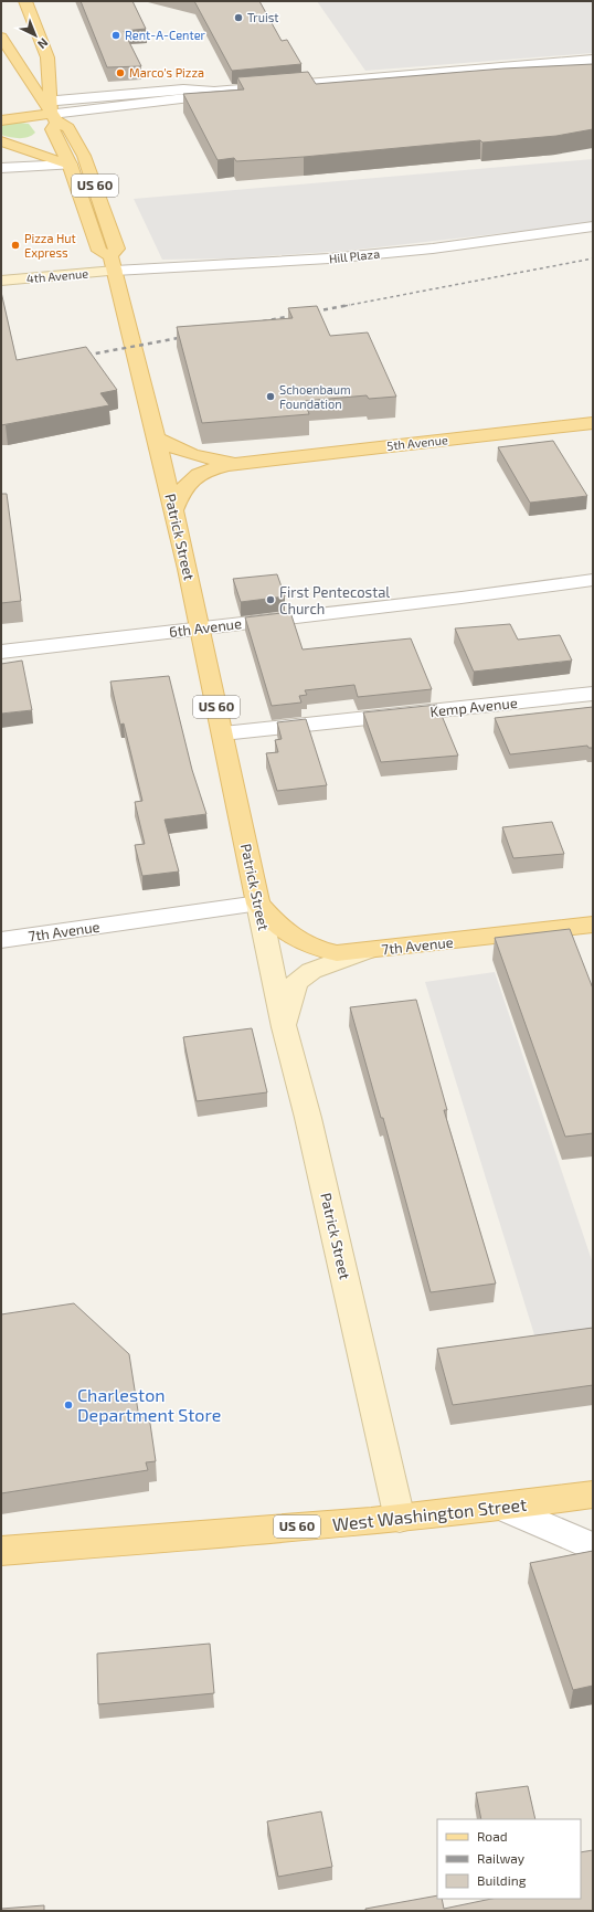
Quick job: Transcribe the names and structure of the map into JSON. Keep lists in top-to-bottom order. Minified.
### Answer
{"streets":{"main road":["US 60","5th Avenue","Patrick Street","7th Avenue","West Washington Street"],"street":["Hill Plaza","4th Avenue","6th Avenue","Kemp Avenue"]},"crossings":[["US 60","Hill Plaza"],["US 60","4th Avenue"],["US 60","Patrick Street"],["US 60","7th Avenue"],["Hill Plaza","4th Avenue"],["Hill Plaza","Patrick Street"],["4th Avenue","Patrick Street"],["Patrick Street","6th Avenue"],["Patrick Street","Kemp Avenue"],["Patrick Street","7th Avenue"],["Patrick Street","West Washington Street"]],"places":["Truist","Rent-A-Center","Marco's Pizza","Pizza Hut Express","Schoenbaum Foundation","First Pentecostal Church","Charleston Department Store"],"legend":["Road","Railway","Building"],"north":"bottom right"}
